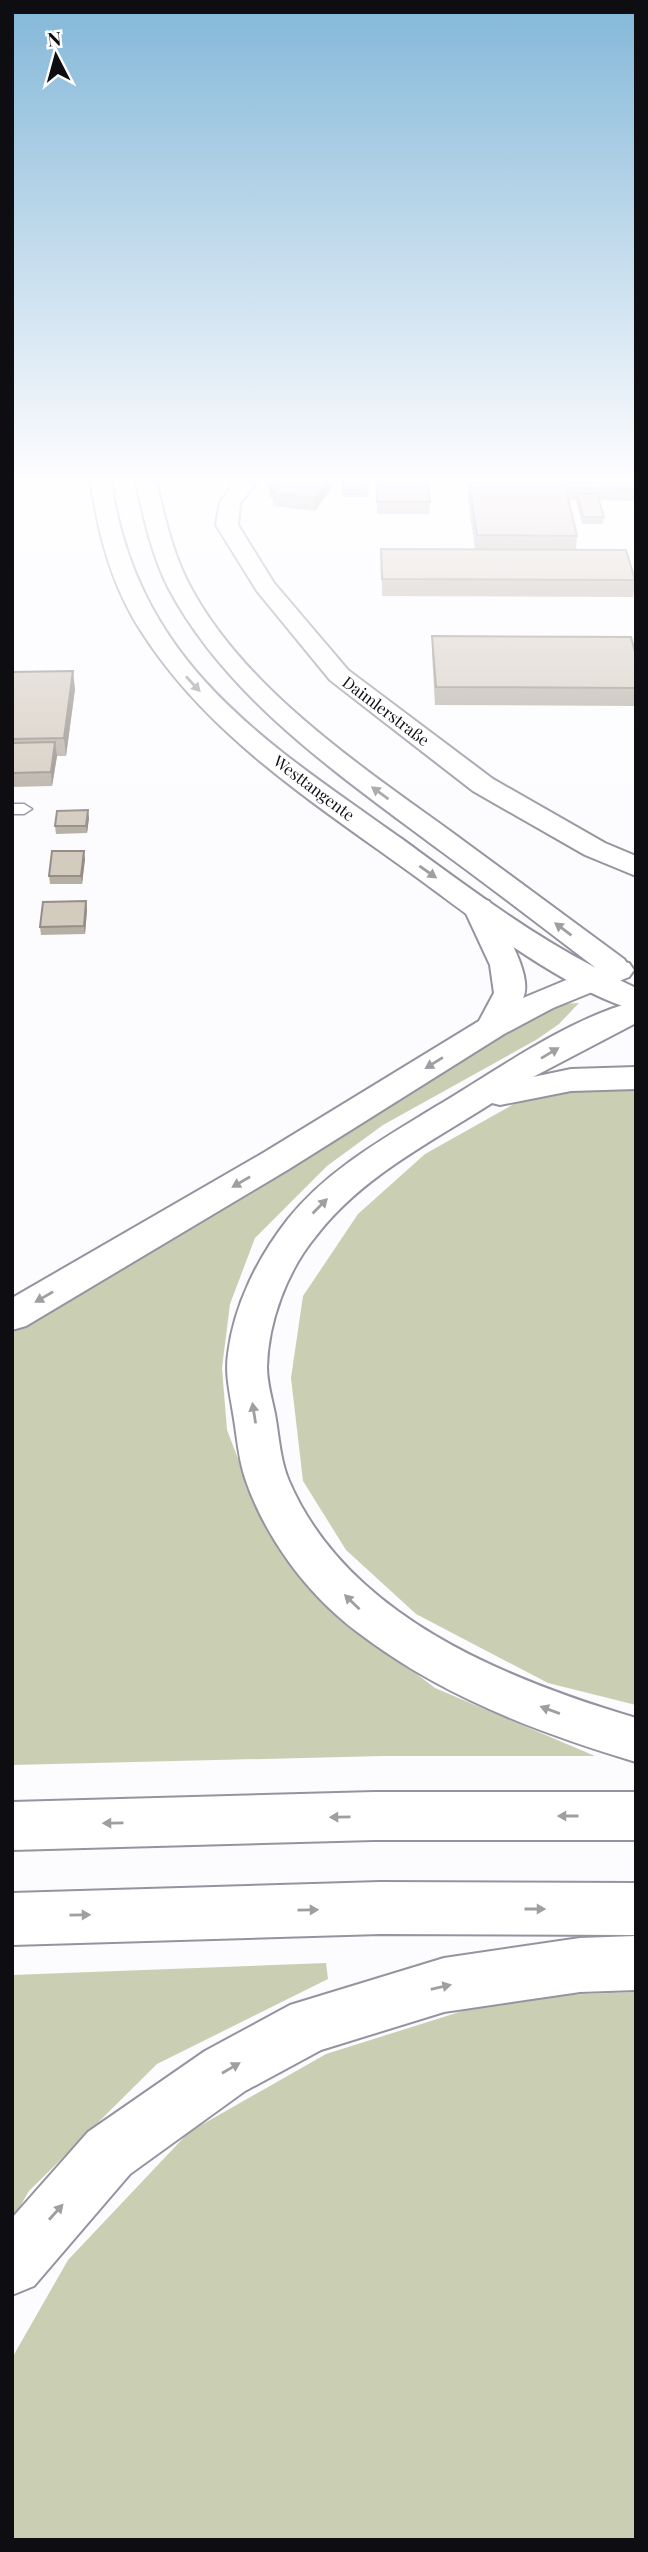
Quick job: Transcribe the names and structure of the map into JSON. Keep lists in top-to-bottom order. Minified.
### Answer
{"streets":{"main road":["Daimlerstraße","Westtangente"]},"north":"top"}
